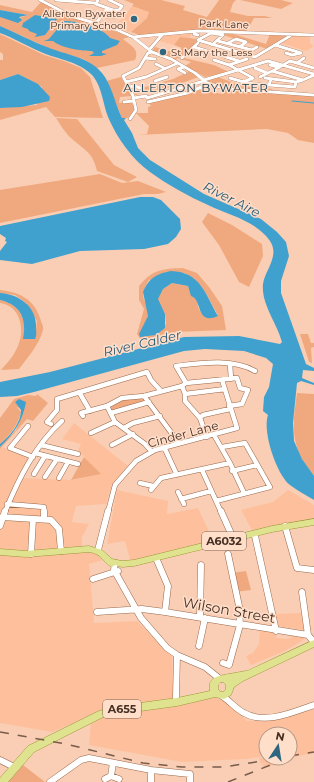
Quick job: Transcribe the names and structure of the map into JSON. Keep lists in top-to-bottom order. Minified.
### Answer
{"streets":{"main road":["A6032","A655"],"street":["Park Lane","Cinder Lane","Wilson Street"]},"districts":["ALLERTON BYWATER"],"water":["River Aire","River Calder"],"places":["Allerton Bywater Primary School","St Mary the Less"],"north":"top"}
